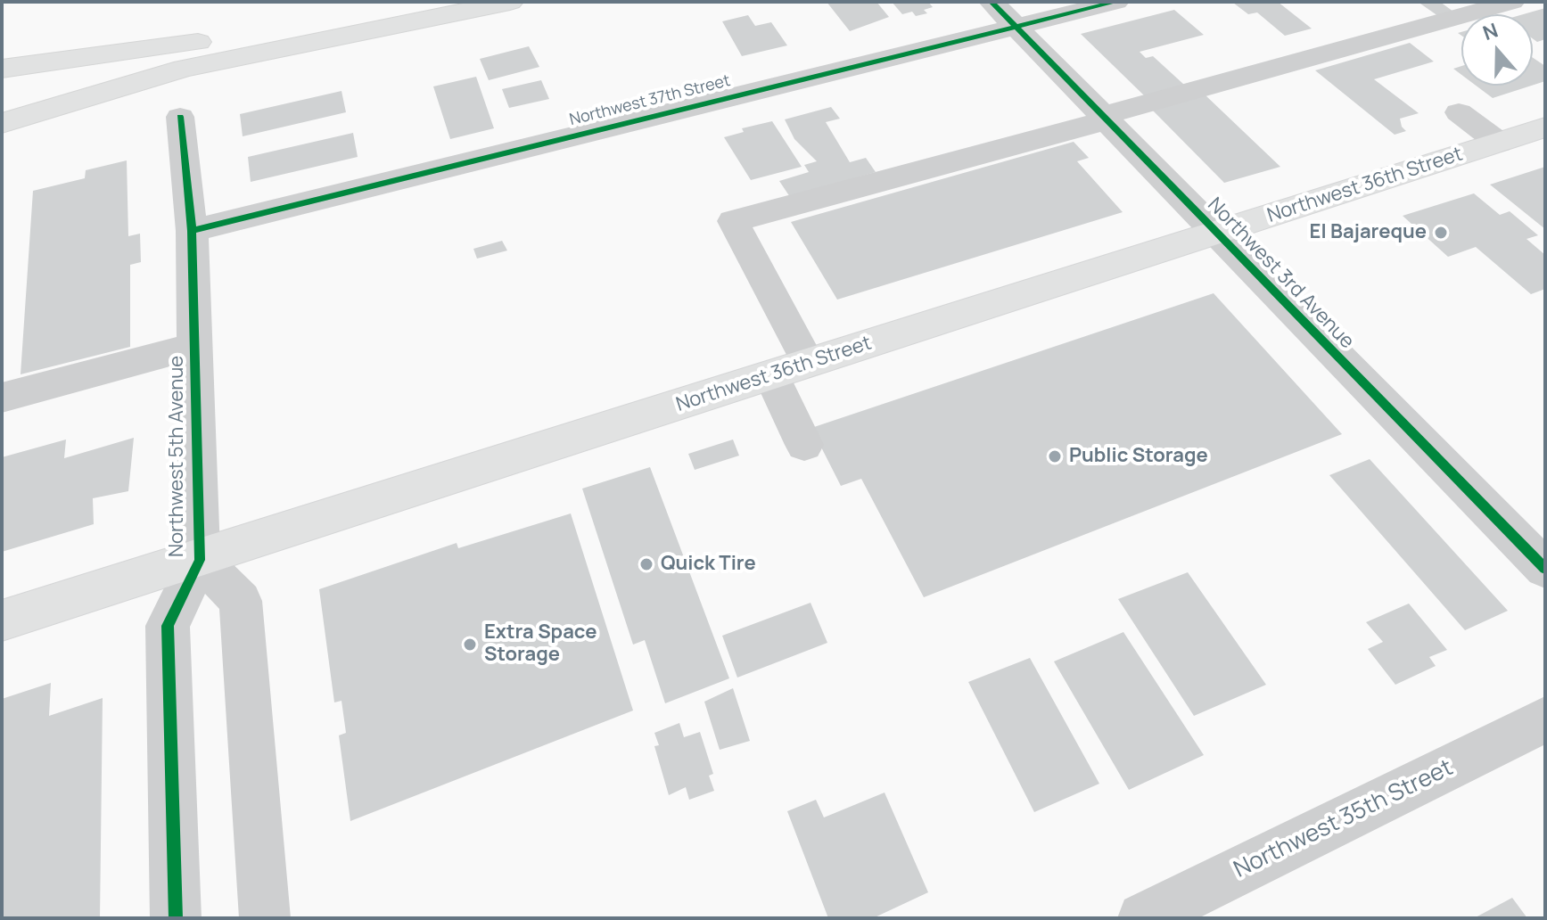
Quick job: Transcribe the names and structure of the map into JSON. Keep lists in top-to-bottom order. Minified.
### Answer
{"streets":{"main road":["Northwest 36th Street"],"street":["Northwest 37th Street","Northwest 3rd Avenue","Northwest 5th Avenue","Northwest 35th Street"]},"crossings":[["Northwest 37th Street","Northwest 3rd Avenue"],["Northwest 37th Street","Northwest 5th Avenue"],["Northwest 36th Street","Northwest 3rd Avenue"],["Northwest 36th Street","Northwest 5th Avenue"]],"places":["El Bajareque","Public Storage","Quick Tire","Extra Space Storage"],"north":"top"}
